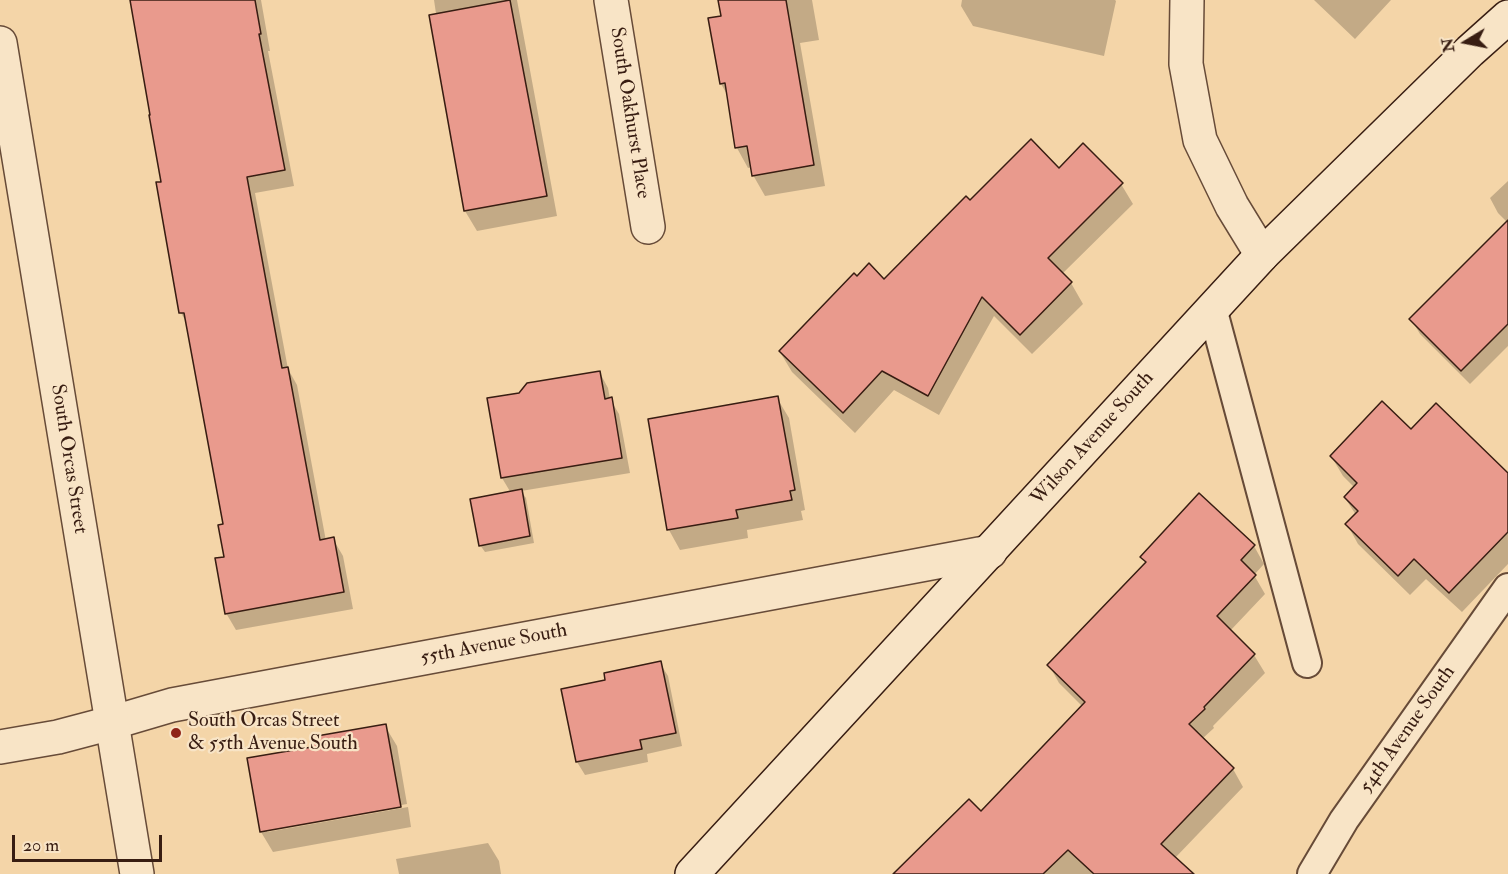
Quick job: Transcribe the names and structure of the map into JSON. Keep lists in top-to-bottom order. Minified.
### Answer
{"streets":{"street":["South Oakhurst Place","Wilson Avenue South","South Orcas Street","55th Avenue South"],"lane":["54th Avenue South"]},"crossings":[["Wilson Avenue South","55th Avenue South"],["South Orcas Street","55th Avenue South"]],"places":["South Orcas Street & 55th Avenue South"],"scale_bar":"20 m","north":"left"}
